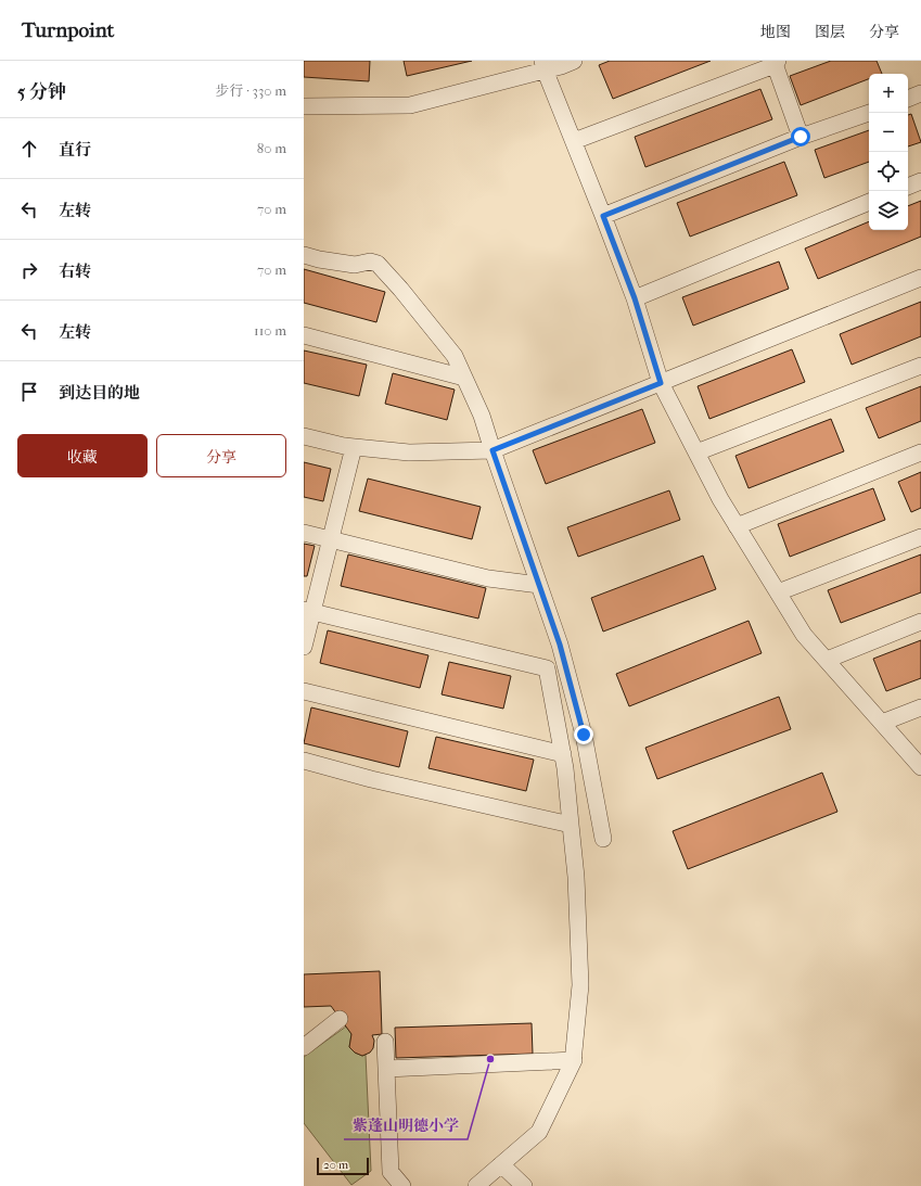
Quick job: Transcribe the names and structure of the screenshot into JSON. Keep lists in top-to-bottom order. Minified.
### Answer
{"places":["紫蓬山明德小学"],"scale_bar":"20 m","page":{"header":"Turnpoint","nav":["地图","图层","分享"],"heading":["5 分钟","步行 · 330 m"],"map_buttons":["+","−"],"list":[["直行","80 m"],["左转","70 m"],["右转","70 m"],["左转","110 m"],"到达目的地"],"buttons":["收藏","分享"],"scale":"20 m"}}
